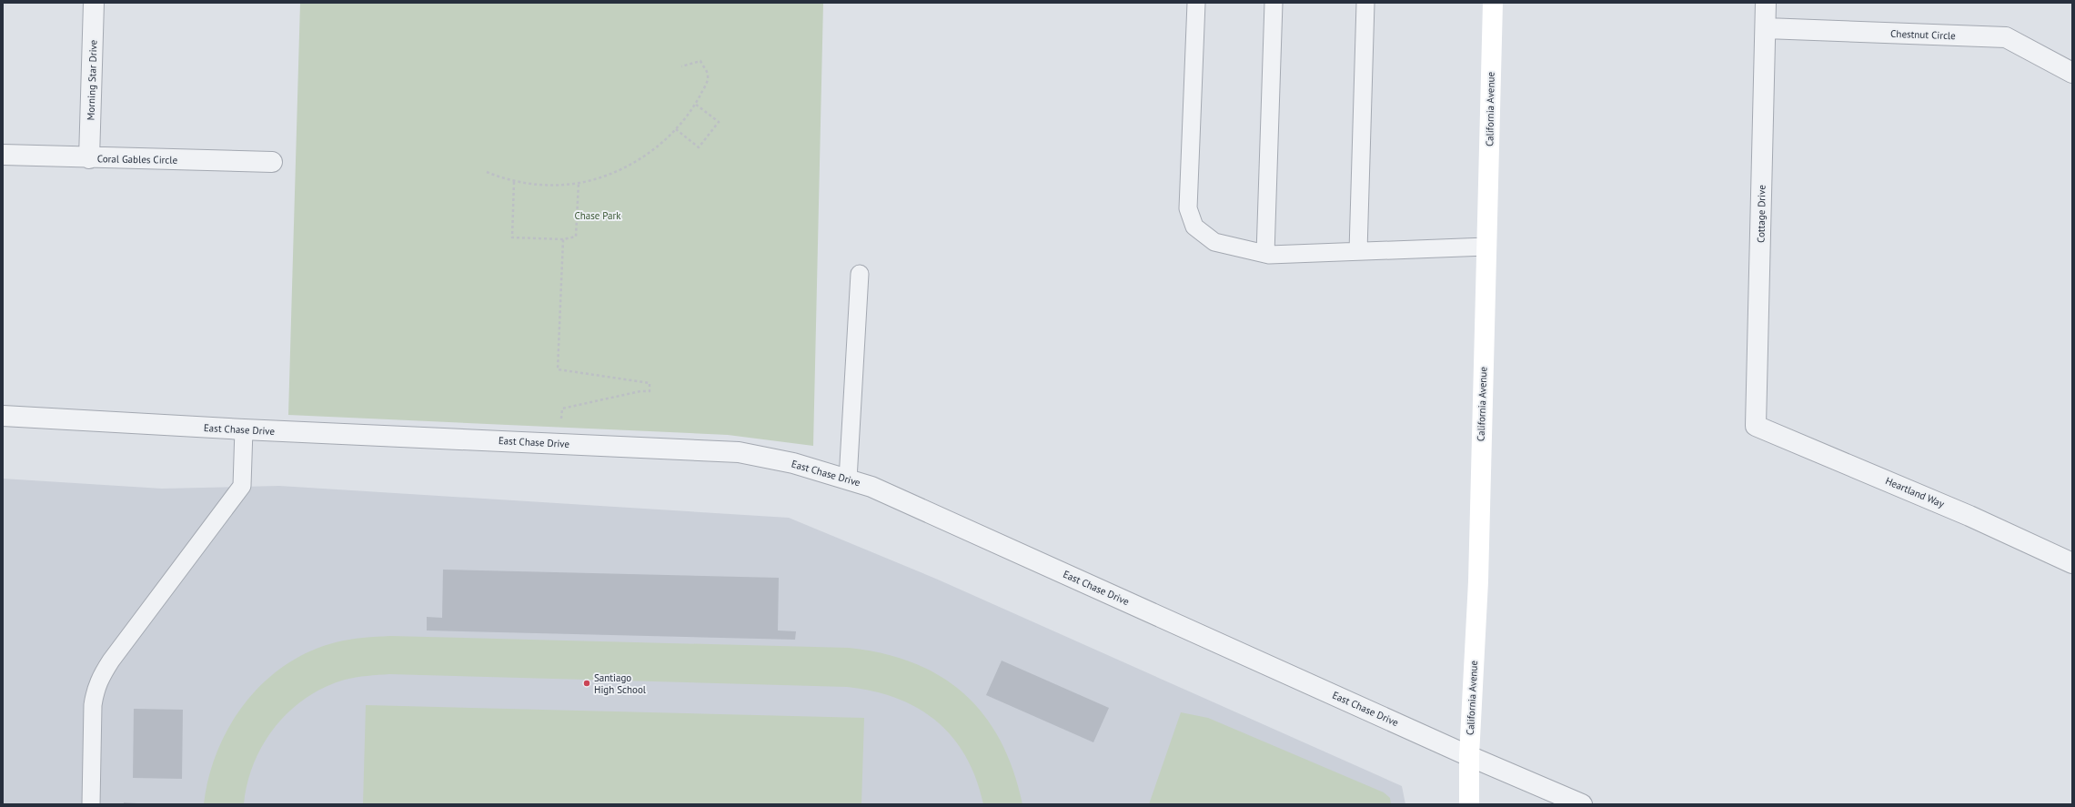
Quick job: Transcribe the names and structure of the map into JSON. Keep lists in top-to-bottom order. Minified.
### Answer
{"streets":{"main road":["California Avenue"],"street":["Chestnut Circle","Morning Star Drive","Coral Gables Circle","Cottage Drive","East Chase Drive","Heartland Way"]},"crossings":[["Chestnut Circle","Cottage Drive"],["Morning Star Drive","Coral Gables Circle"],["California Avenue","East Chase Drive"],["Cottage Drive","Heartland Way"]],"parks":["Chase Park"],"places":["Santiago High School"]}
